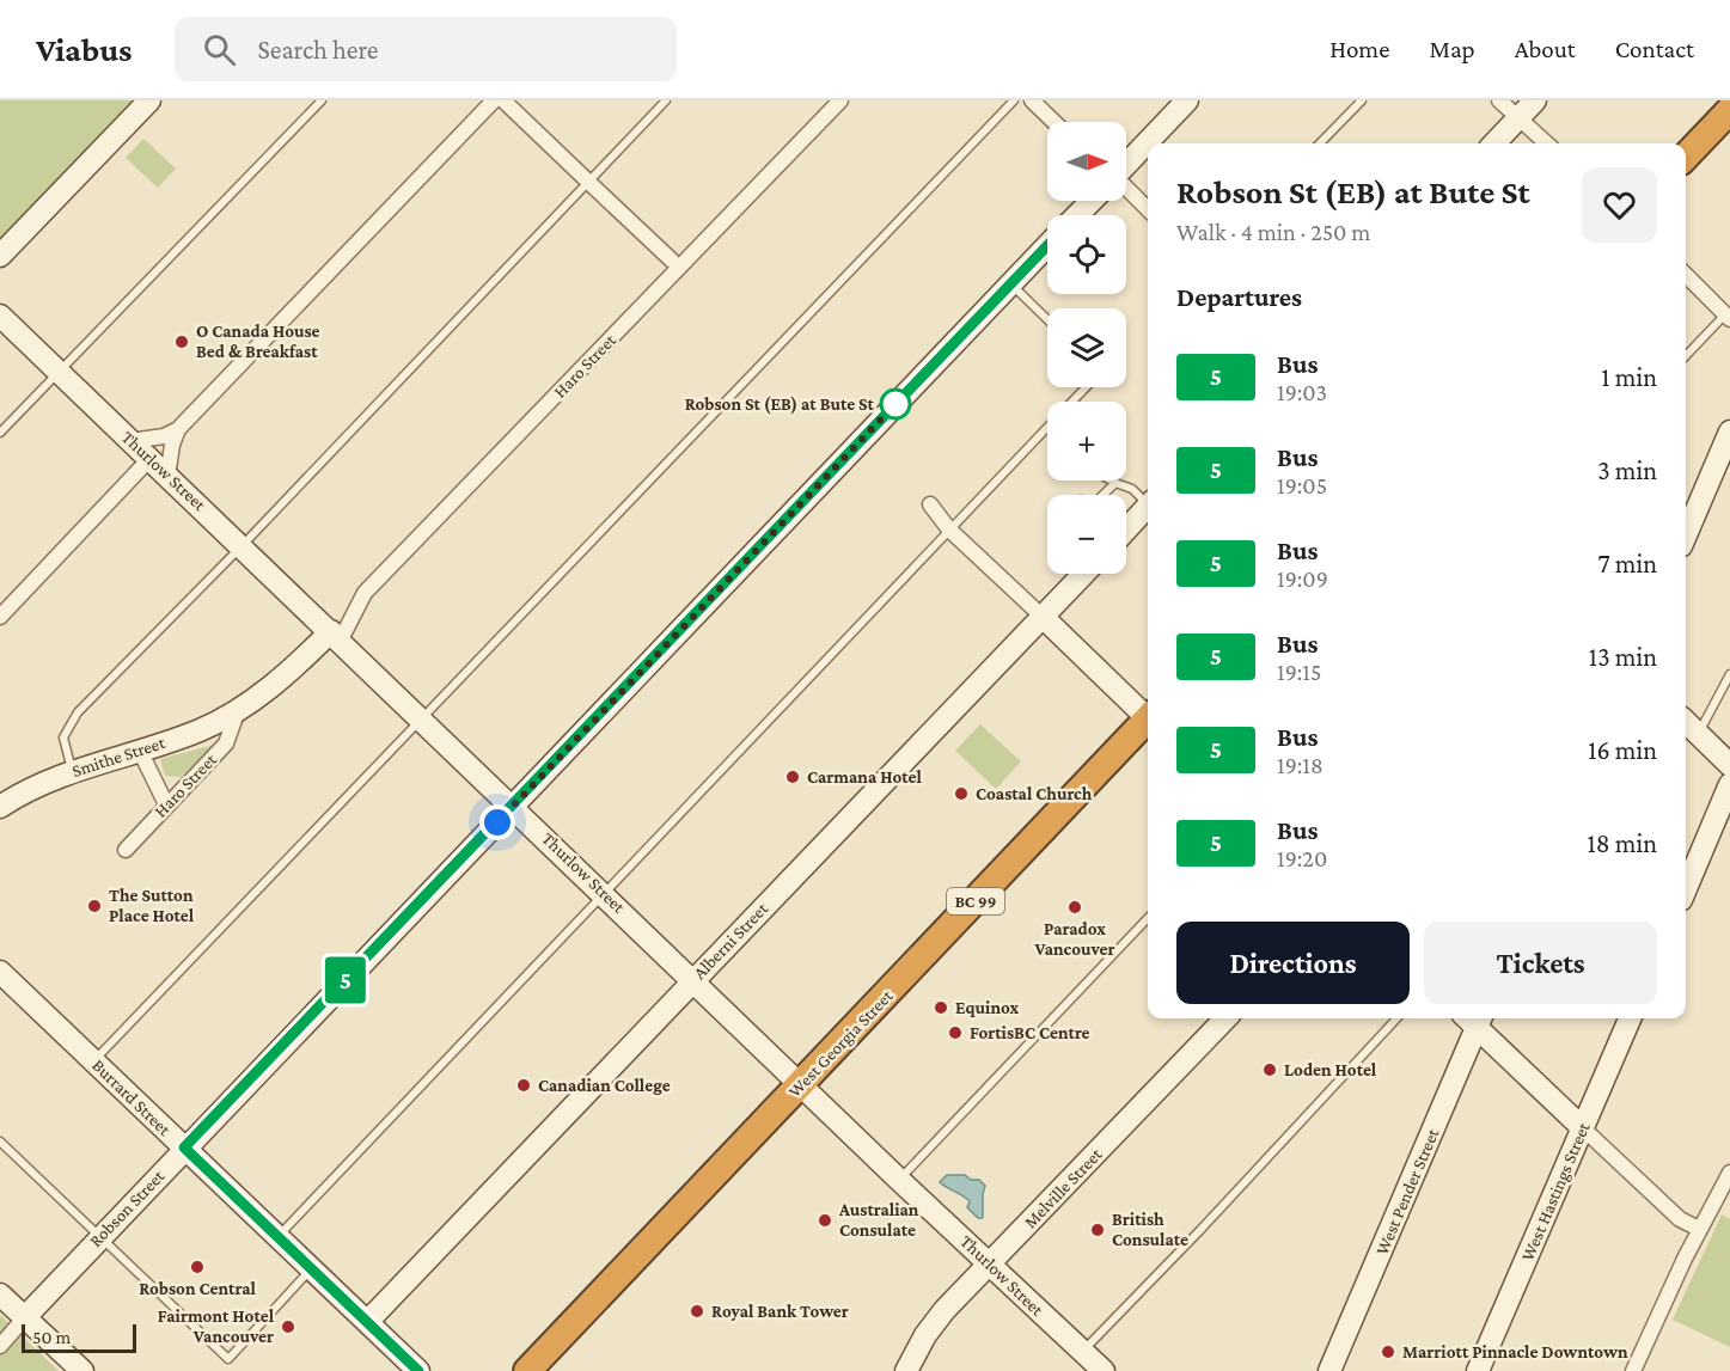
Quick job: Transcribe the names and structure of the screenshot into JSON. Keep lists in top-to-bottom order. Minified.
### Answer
{"streets":{"highway":["BC 99","West Georgia Street"],"main road":["Haro Street","Thurlow Street","Smithe Street","Alberni Street","Burrard Street","Melville Street","West Pender Street","West Hastings Street","Robson Street"]},"crossings":[["Haro Street","Thurlow Street"],["Haro Street","Smithe Street"],["Thurlow Street","Alberni Street"],["Thurlow Street","West Georgia Street"],["Thurlow Street","Melville Street"],["Thurlow Street","Robson Street"],["Alberni Street","Burrard Street"],["Burrard Street","Robson Street"]],"places":["O Canada House Bed & Breakfast","Robson St (EB) at Bute St","Carmana Hotel","Coastal Church","The Sutton Place Hotel","Paradox Vancouver","Equinox","FortisBC Centre","Loden Hotel","Canadian College","Australian Consulate","British Consulate","Robson Central","Royal Bank Tower","Fairmont Hotel Vancouver","Marriott Pinnacle Downtown"],"lines":["bus line 5"],"scale_bar":"50 m","north":"right","page":{"header":"Viabus","search":"Search here","nav":["Home","Map","About","Contact"],"on_map":"5","map_buttons":["+","−"],"heading":[["Robson St (EB) at Bute St","Walk · 4 min · 250 m"],"Departures"],"list":[{"mark":"5","name":"Bus","note":"19:03","value":"1 min"},{"mark":"5","name":"Bus","note":"19:05","value":"3 min"},{"mark":"5","name":"Bus","note":"19:09","value":"7 min"},{"mark":"5","name":"Bus","note":"19:15","value":"13 min"},{"mark":"5","name":"Bus","note":"19:18","value":"16 min"},{"mark":"5","name":"Bus","note":"19:20","value":"18 min"}],"buttons":["Directions","Tickets"],"scale":"50 m"}}
